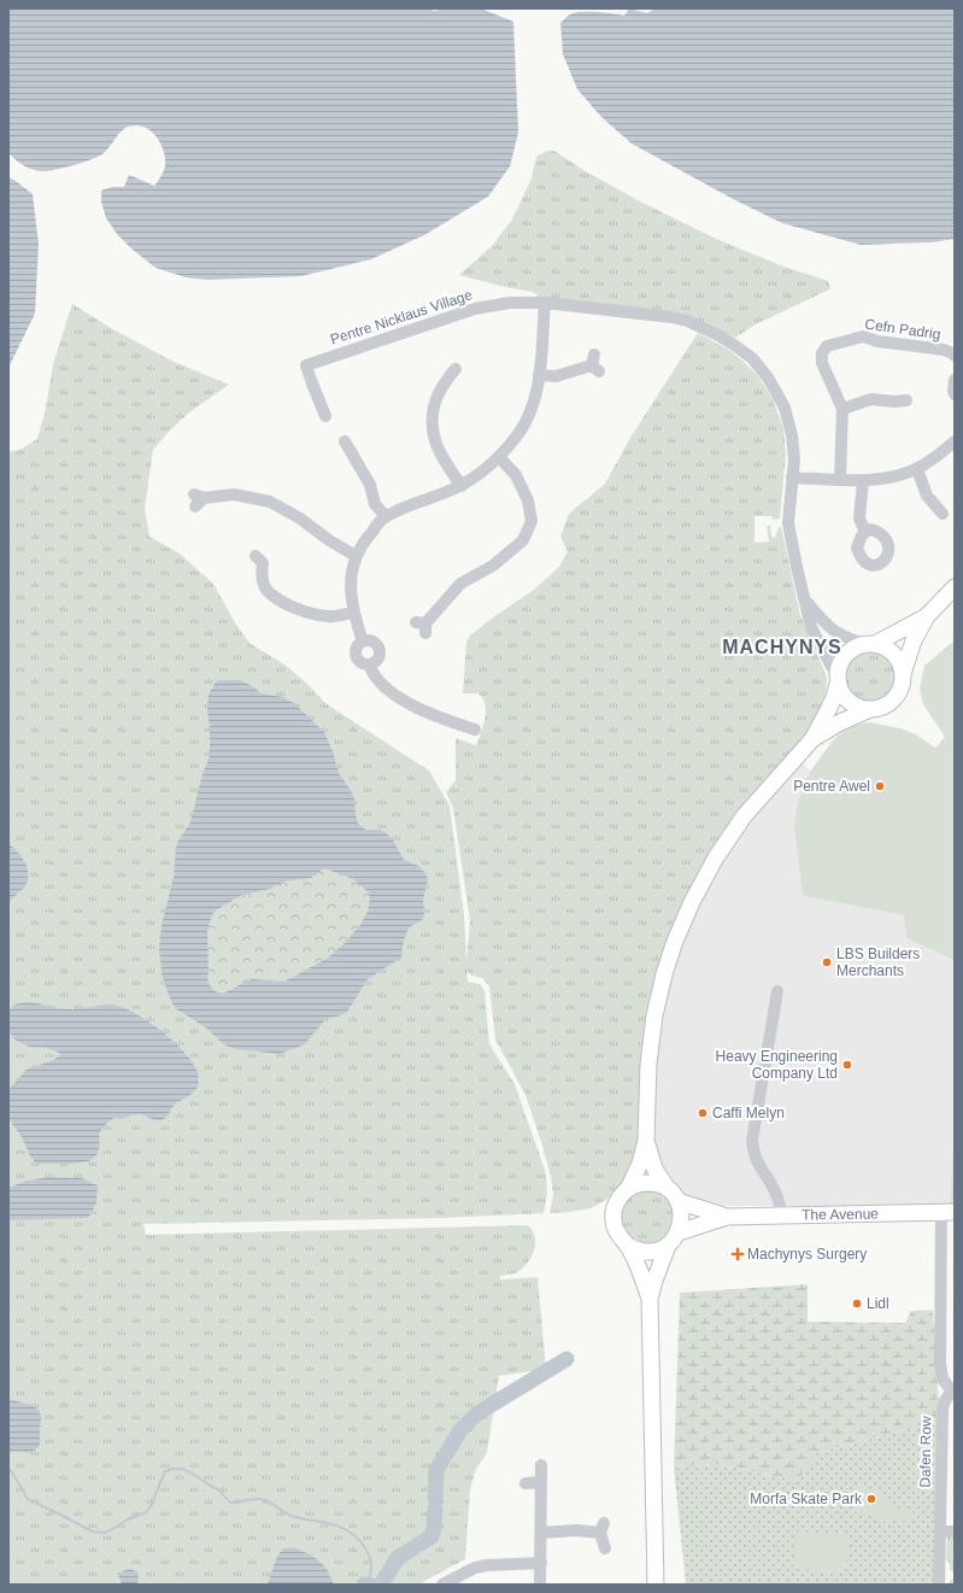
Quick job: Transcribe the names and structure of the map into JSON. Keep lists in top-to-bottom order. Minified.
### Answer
{"streets":{"main road":["The Avenue"],"street":["Pentre Nicklaus Village","Cefn Padrig","Dafen Row"]},"crossings":[["The Avenue","Dafen Row"]],"districts":["MACHYNYS"],"places":{"other":["Pentre Awel","LBS Builders Merchants","Heavy Engineering Company Ltd","Caffi Melyn","Lidl","Morfa Skate Park"],"health":["Machynys Surgery"]}}
